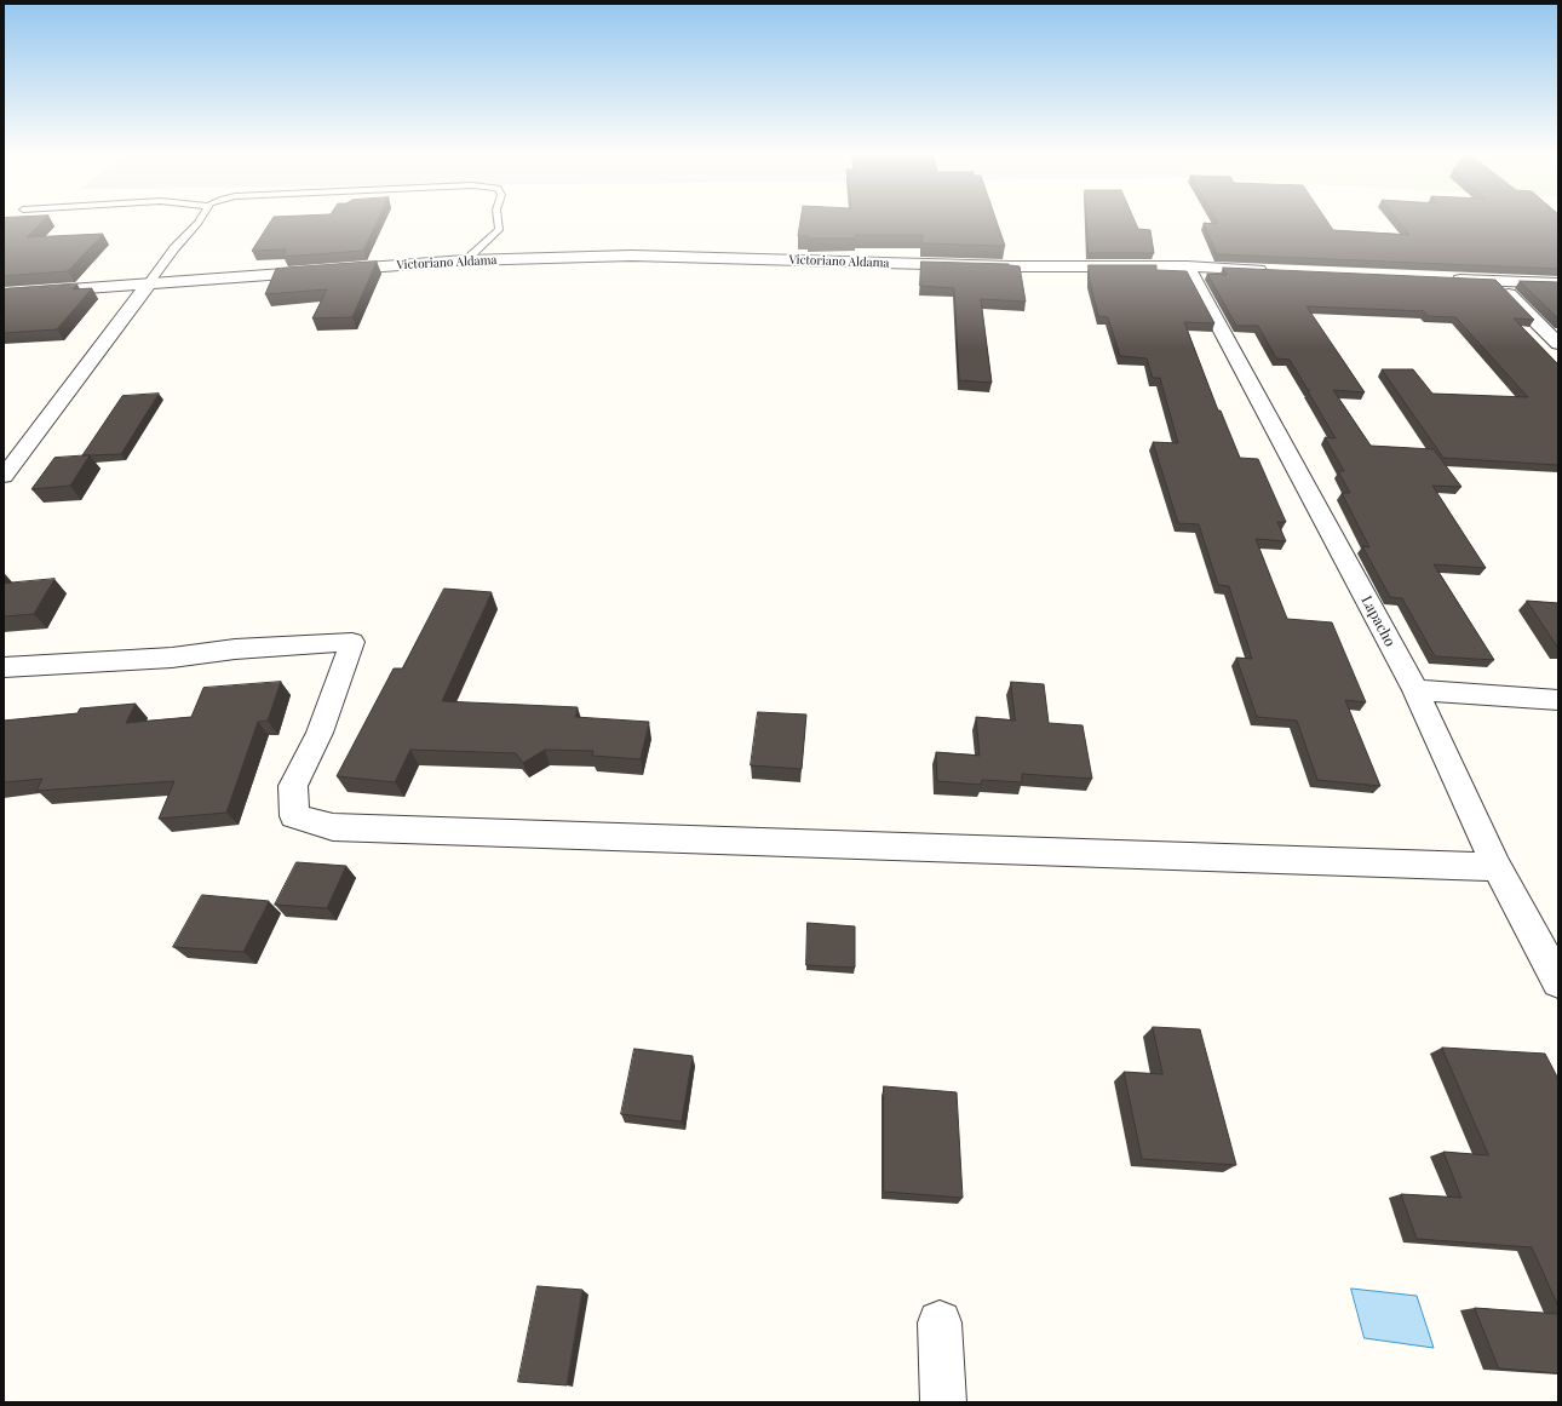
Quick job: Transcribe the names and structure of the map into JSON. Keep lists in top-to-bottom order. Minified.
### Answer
{"streets":{"street":["Victoriano Aldama","Lapacho"]},"crossings":[["Victoriano Aldama","Lapacho"]]}
